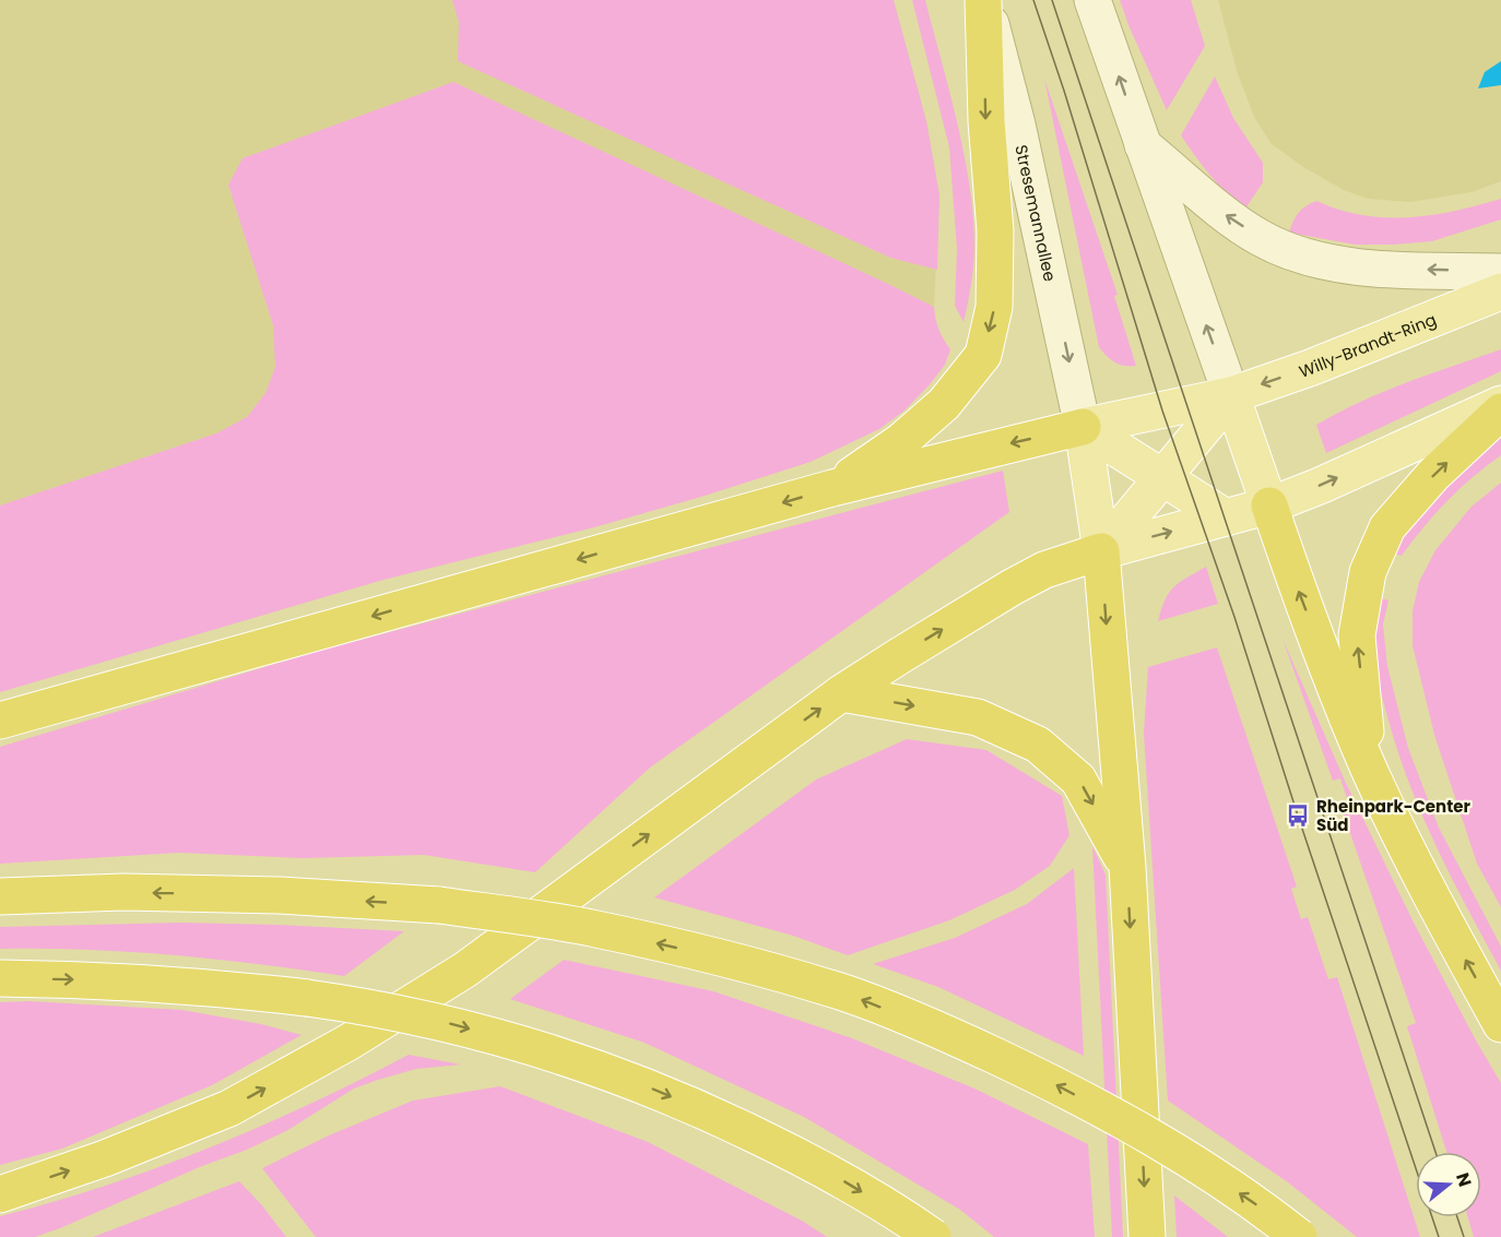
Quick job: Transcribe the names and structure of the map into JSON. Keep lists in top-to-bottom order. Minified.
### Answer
{"streets":{"main road":["Stresemannallee","Willy-Brandt-Ring"]},"crossings":[["Stresemannallee","Willy-Brandt-Ring"]],"places":{"bus stop":["Rheinpark-Center Süd"]},"north":"right"}
